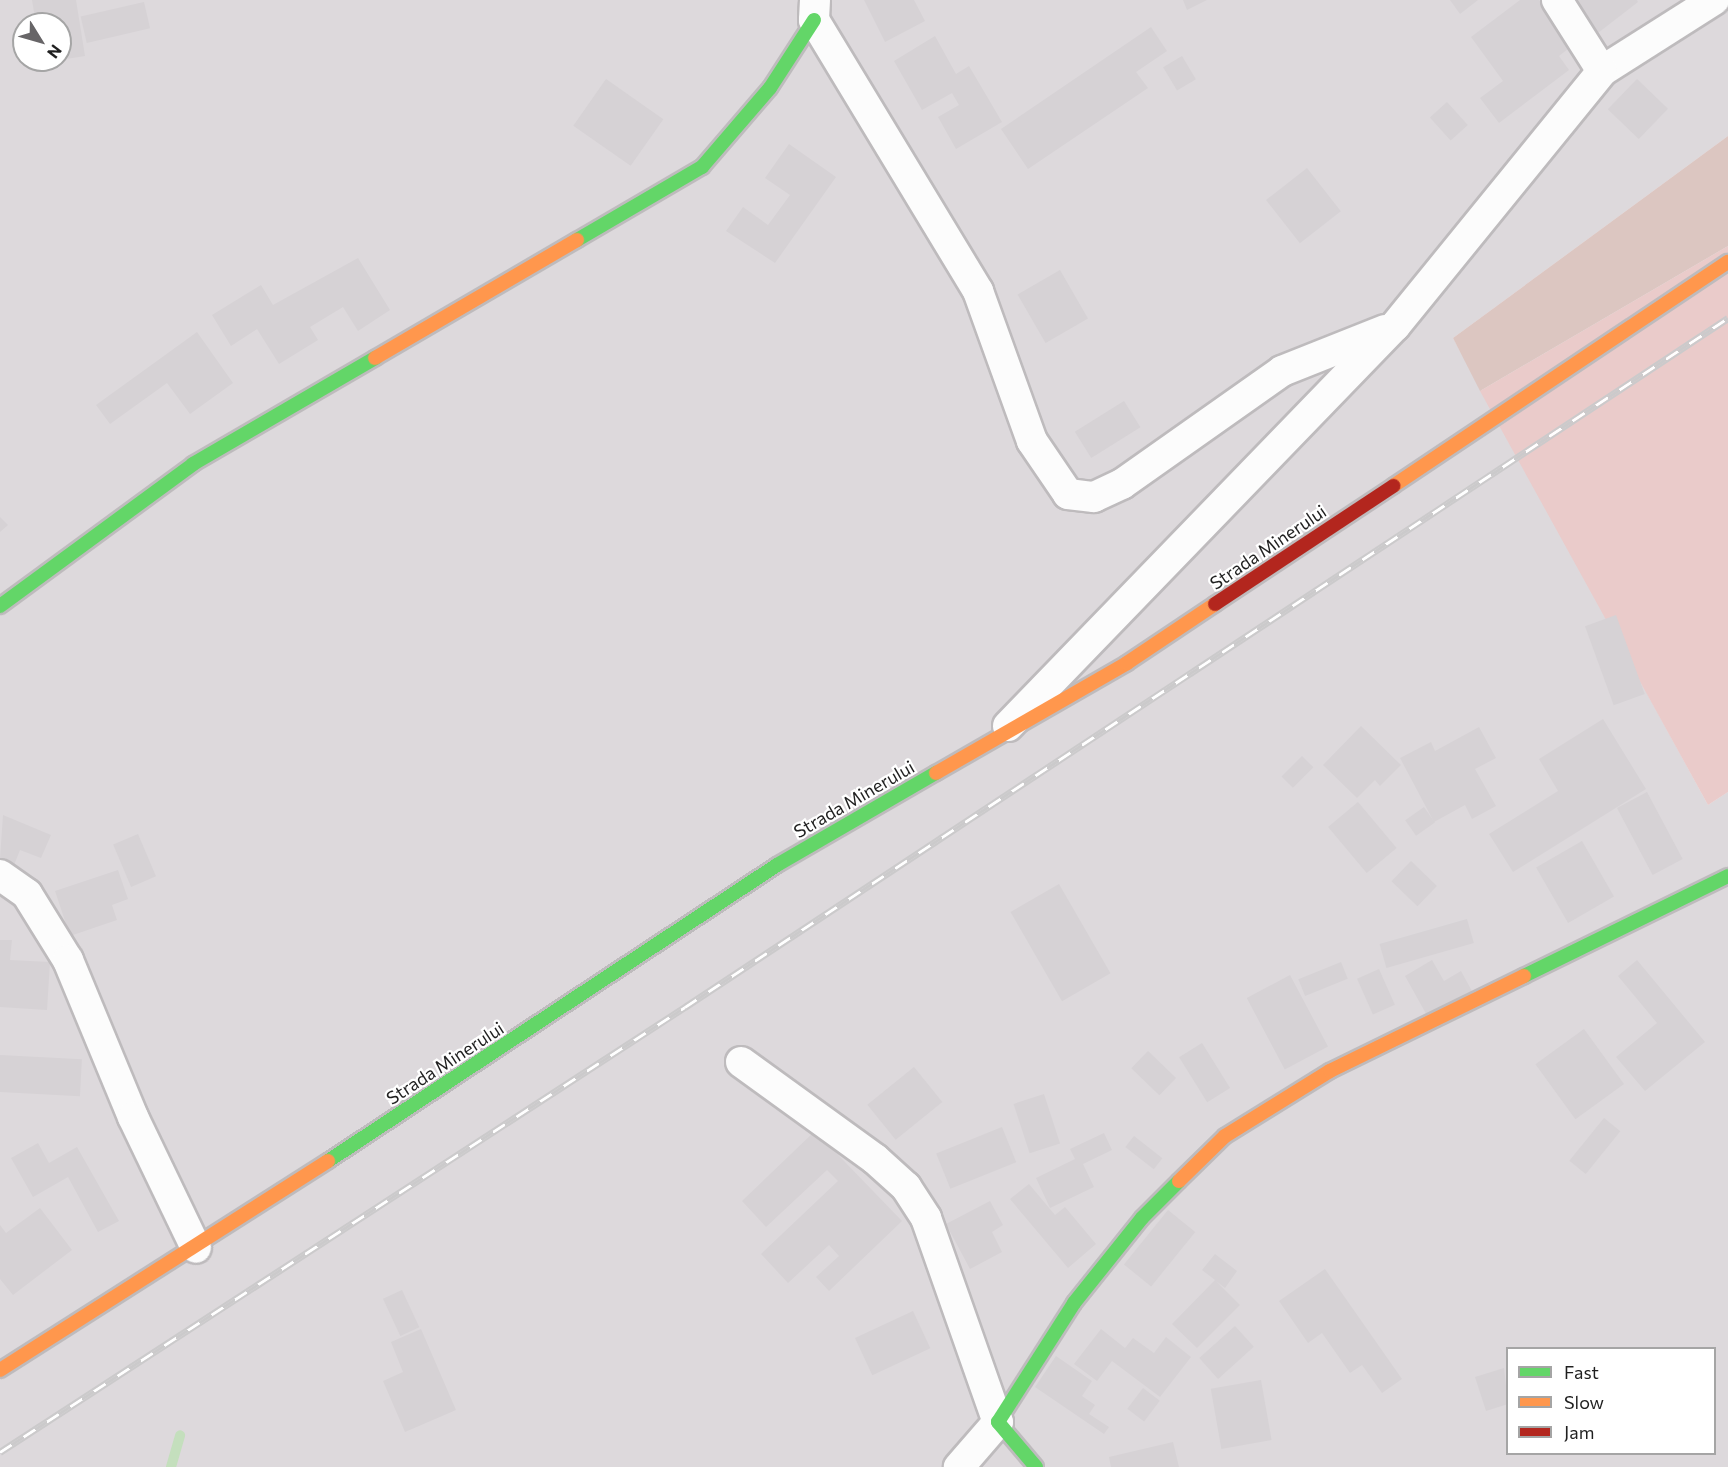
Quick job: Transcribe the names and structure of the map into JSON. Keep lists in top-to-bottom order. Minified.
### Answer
{"streets":{"main road":["Strada Minerului"]},"legend":["Fast","Slow","Jam"],"north":"bottom right"}
